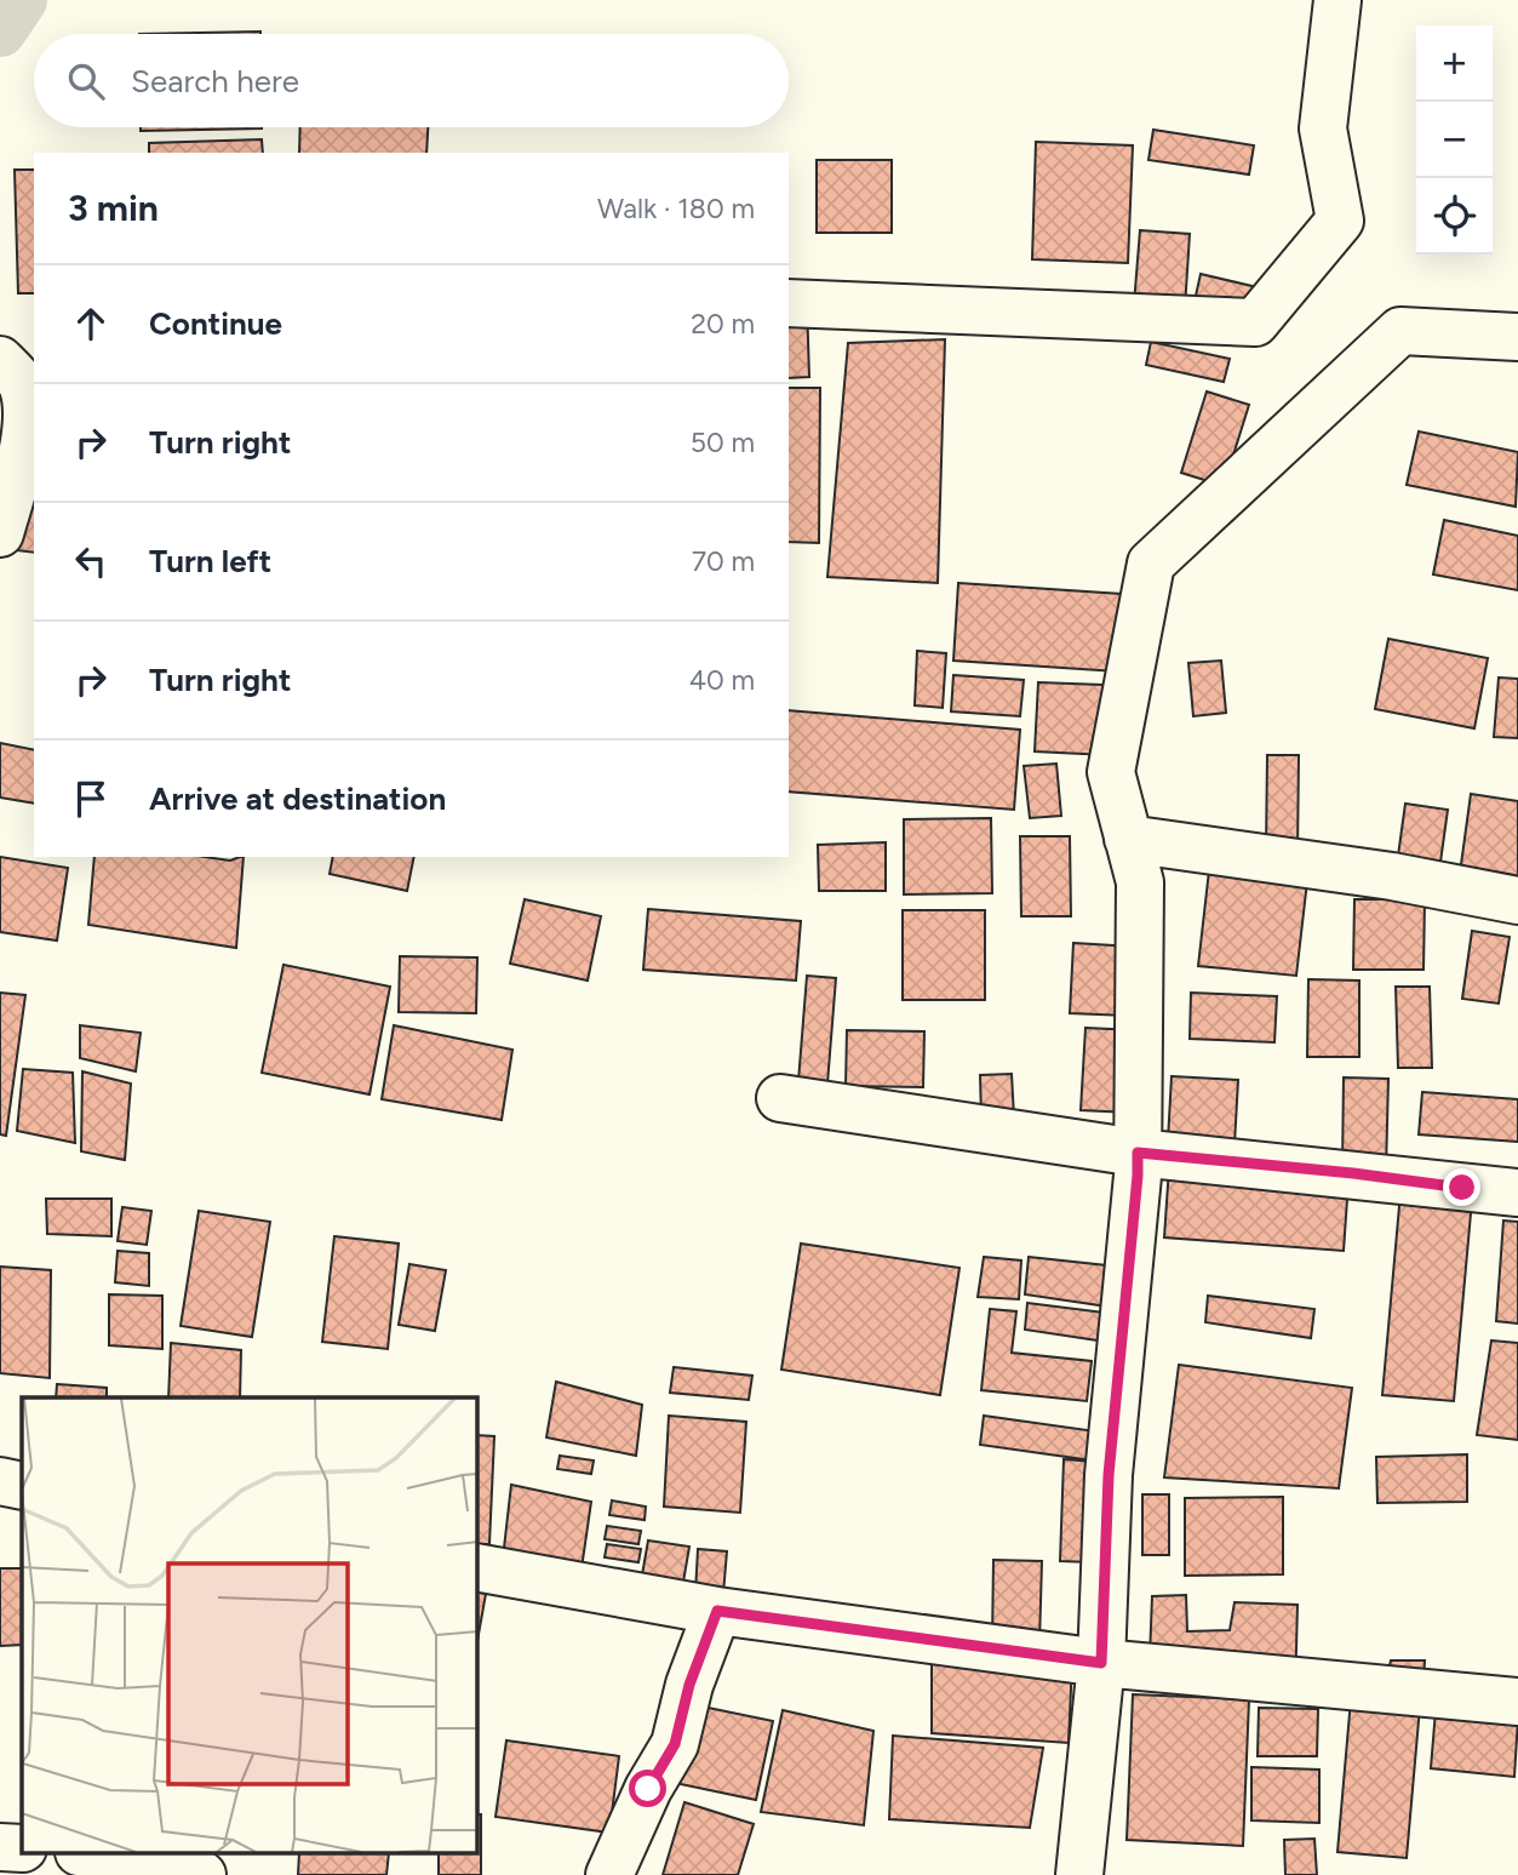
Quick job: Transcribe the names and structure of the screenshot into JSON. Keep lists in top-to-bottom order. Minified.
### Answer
{"page":{"map_buttons":["+","−"],"search":"Search here","heading":["3 min","Walk · 180 m"],"list":[["Continue","20 m"],["Turn right","50 m"],["Turn left","70 m"],["Turn right","40 m"],"Arrive at destination"]}}
